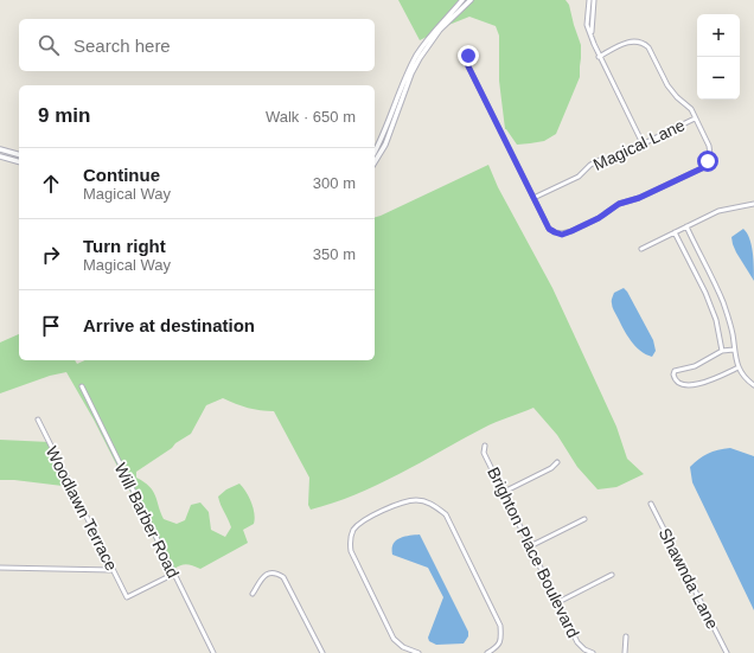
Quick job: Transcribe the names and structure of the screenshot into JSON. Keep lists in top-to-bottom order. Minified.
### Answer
{"streets":{"street":["Magical Lane","Woodlawn Terrace","Will Barber Road","Brighton Place Boulevard","Shawnda Lane"]},"crossings":[["Woodlawn Terrace","Will Barber Road"]],"page":{"map_buttons":["+","−"],"search":"Search here","heading":["9 min","Walk · 650 m"],"list":[["Continue","Magical Way","300 m"],["Turn right","Magical Way","350 m"],"Arrive at destination"]}}
